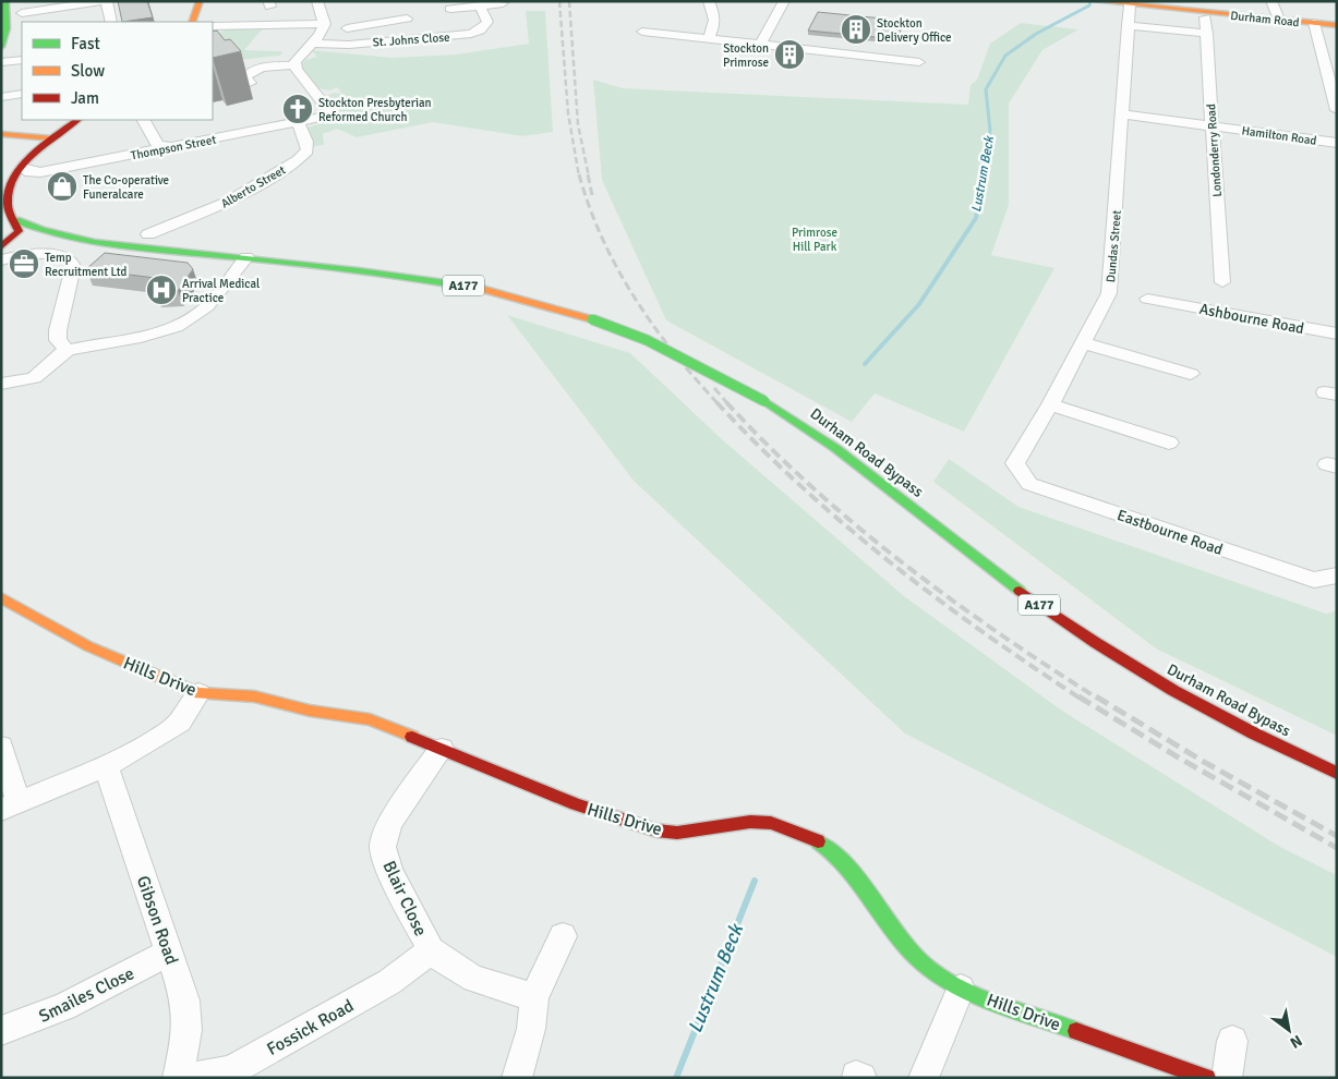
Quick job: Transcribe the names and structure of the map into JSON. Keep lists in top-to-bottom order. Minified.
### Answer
{"streets":{"main road":["Durham Road","A177","Durham Road Bypass","Hills Drive"],"street":["St. Johns Close","Hamilton Road","Thompson Street","Londonderry Road","Alberto Street","Dundas Street","Ashbourne Road","Eastbourne Road","Blair Close","Gibson Road","Smailes Close","Fossick Road"]},"crossings":[["Durham Road","Londonderry Road"],["Durham Road","Dundas Street"],["Hamilton Road","Londonderry Road"],["Hamilton Road","Dundas Street"],["Thompson Street","Alberto Street"],["Dundas Street","Eastbourne Road"],["A177","Durham Road Bypass"],["Hills Drive","Blair Close"],["Blair Close","Fossick Road"],["Gibson Road","Smailes Close"],["Gibson Road","Fossick Road"]],"water":["Lustrum Beck"],"parks":["Primrose Hill Park"],"places":{"building":["Stockton Delivery Office","Stockton Primrose"],"church":["Stockton Presbyterian Reformed Church"],"shop":["The Co-operative Funeralcare"],"office":["Temp Recruitment Ltd"],"hospital":["Arrival Medical Practice"]},"legend":["Fast","Slow","Jam"],"north":"bottom right"}
